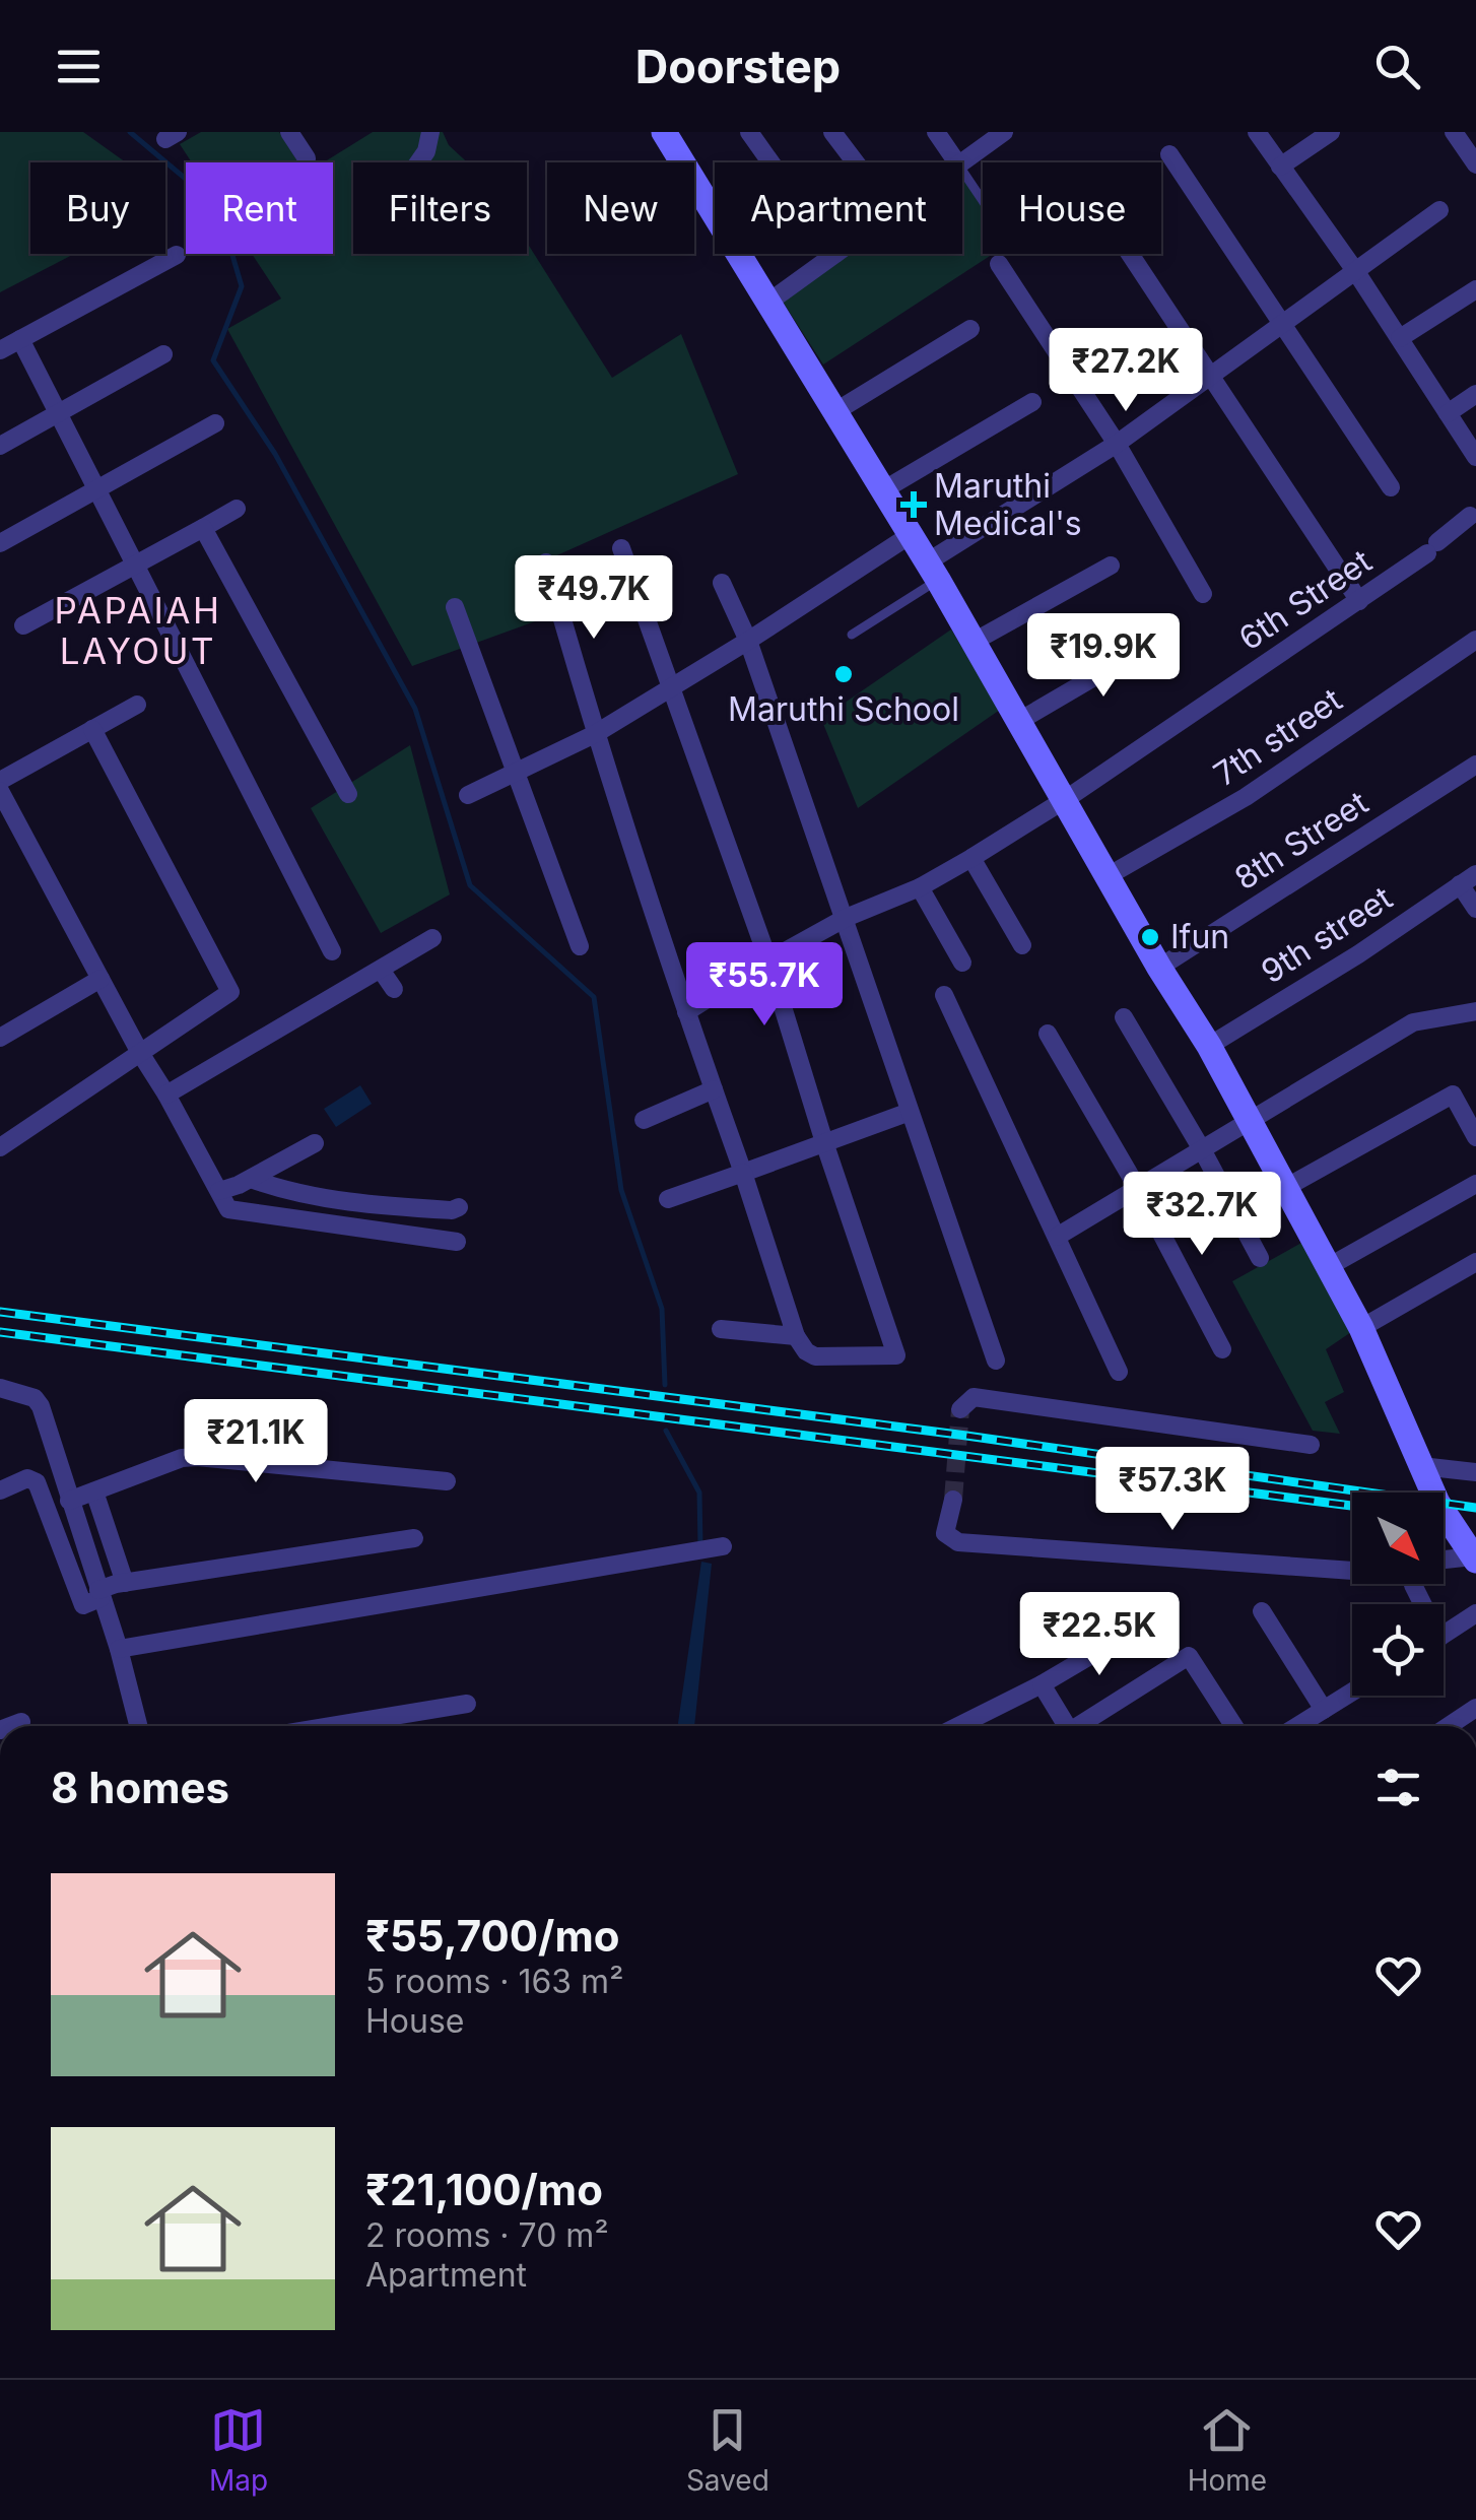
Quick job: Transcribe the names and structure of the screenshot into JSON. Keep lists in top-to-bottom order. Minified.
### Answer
{"streets":{"street":["6th Street","7th street","8th Street","9th street"]},"districts":["PAPAIAH LAYOUT"],"places":{"health":["Maruthi Medical's"],"other":["Maruthi School","Ifun"]},"north":"bottom right","page":{"header":"Doorstep","chip":["Buy","Rent","Filters","New","Apartment","House"],"price":["₹27.2K","₹49.7K","₹19.9K","₹55.7K","₹32.7K","₹21.1K","₹57.3K","₹22.5K"],"heading":"8 homes","list":[{"name":"₹55,700/mo","note":"5 rooms · 163 m² · House"},{"name":"₹21,100/mo","note":"2 rooms · 70 m² · Apartment"}],"tabs":["Map","Saved","Home"]}}
